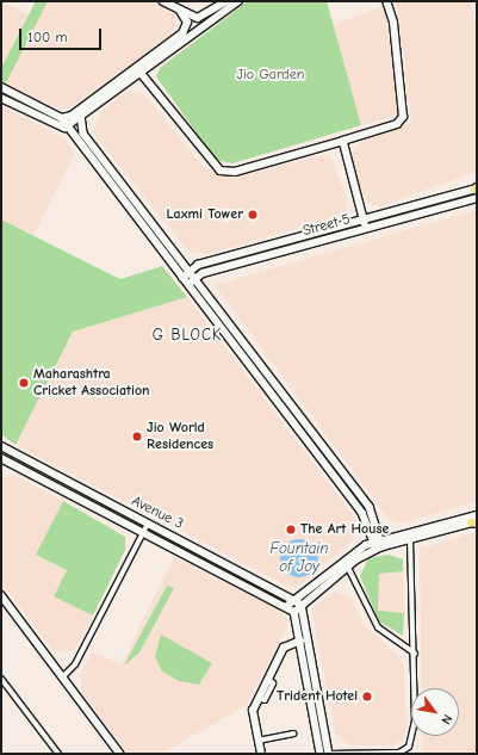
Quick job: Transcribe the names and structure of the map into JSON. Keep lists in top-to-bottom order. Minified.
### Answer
{"streets":{"street":["Street 5","Avenue 3"]},"districts":["G BLOCK"],"water":["Fountain of Joy"],"parks":["Jio Garden"],"places":["Laxmi Tower","Maharashtra Cricket Association","Jio World Residences","The Art House","Trident Hotel"],"scale_bar":"100 m","north":"bottom right"}
